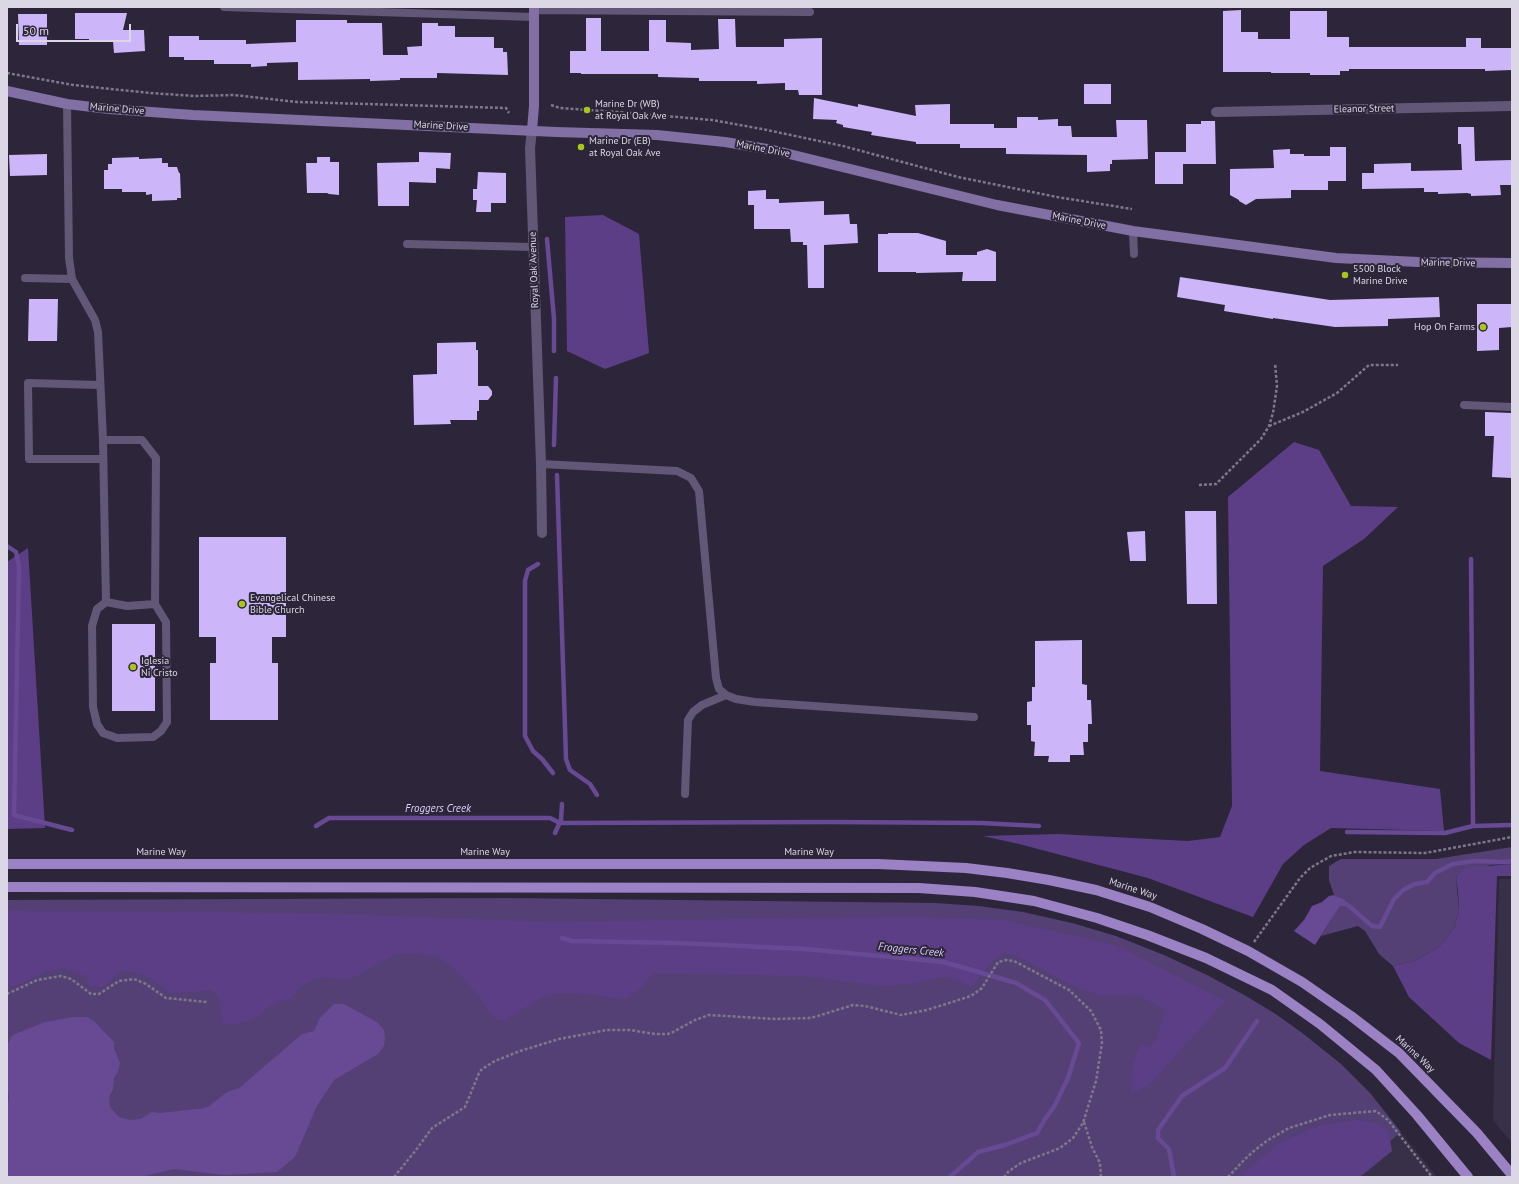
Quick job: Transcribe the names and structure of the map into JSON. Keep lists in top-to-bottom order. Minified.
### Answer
{"streets":{"main road":["Marine Way"],"street":["Marine Drive","Eleanor Street","Royal Oak Avenue"]},"crossings":[["Marine Drive","Royal Oak Avenue"]],"water":["Froggers Creek"],"places":["Marine Dr (WB) at Royal Oak Ave","Marine Dr (EB) at Royal Oak Ave","5500 Block Marine Drive","Hop On Farms","Evangelical Chinese Bible Church","Iglesia Ni Cristo"],"scale_bar":"50 m"}
